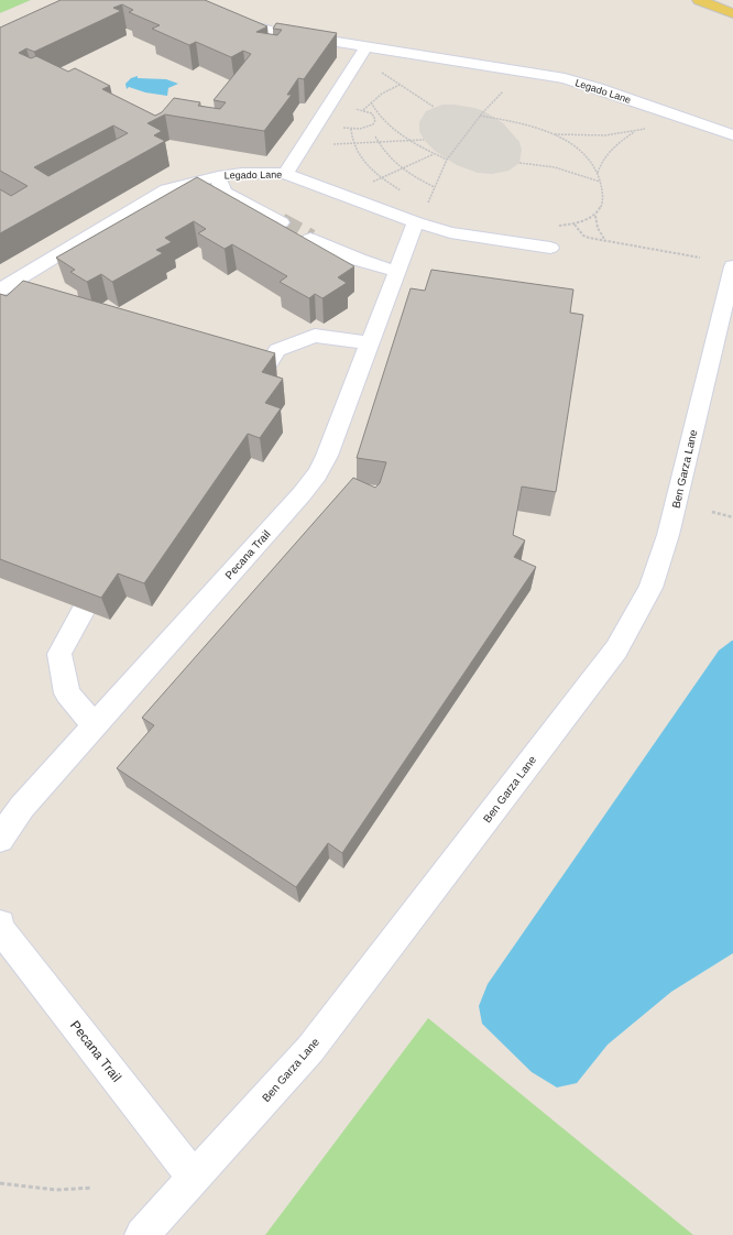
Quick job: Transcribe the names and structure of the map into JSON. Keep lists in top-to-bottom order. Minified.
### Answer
{"streets":{"street":["Legado Lane","Ben Garza Lane","Pecana Trail"]},"crossings":[["Legado Lane","Pecana Trail"],["Ben Garza Lane","Pecana Trail"]]}
